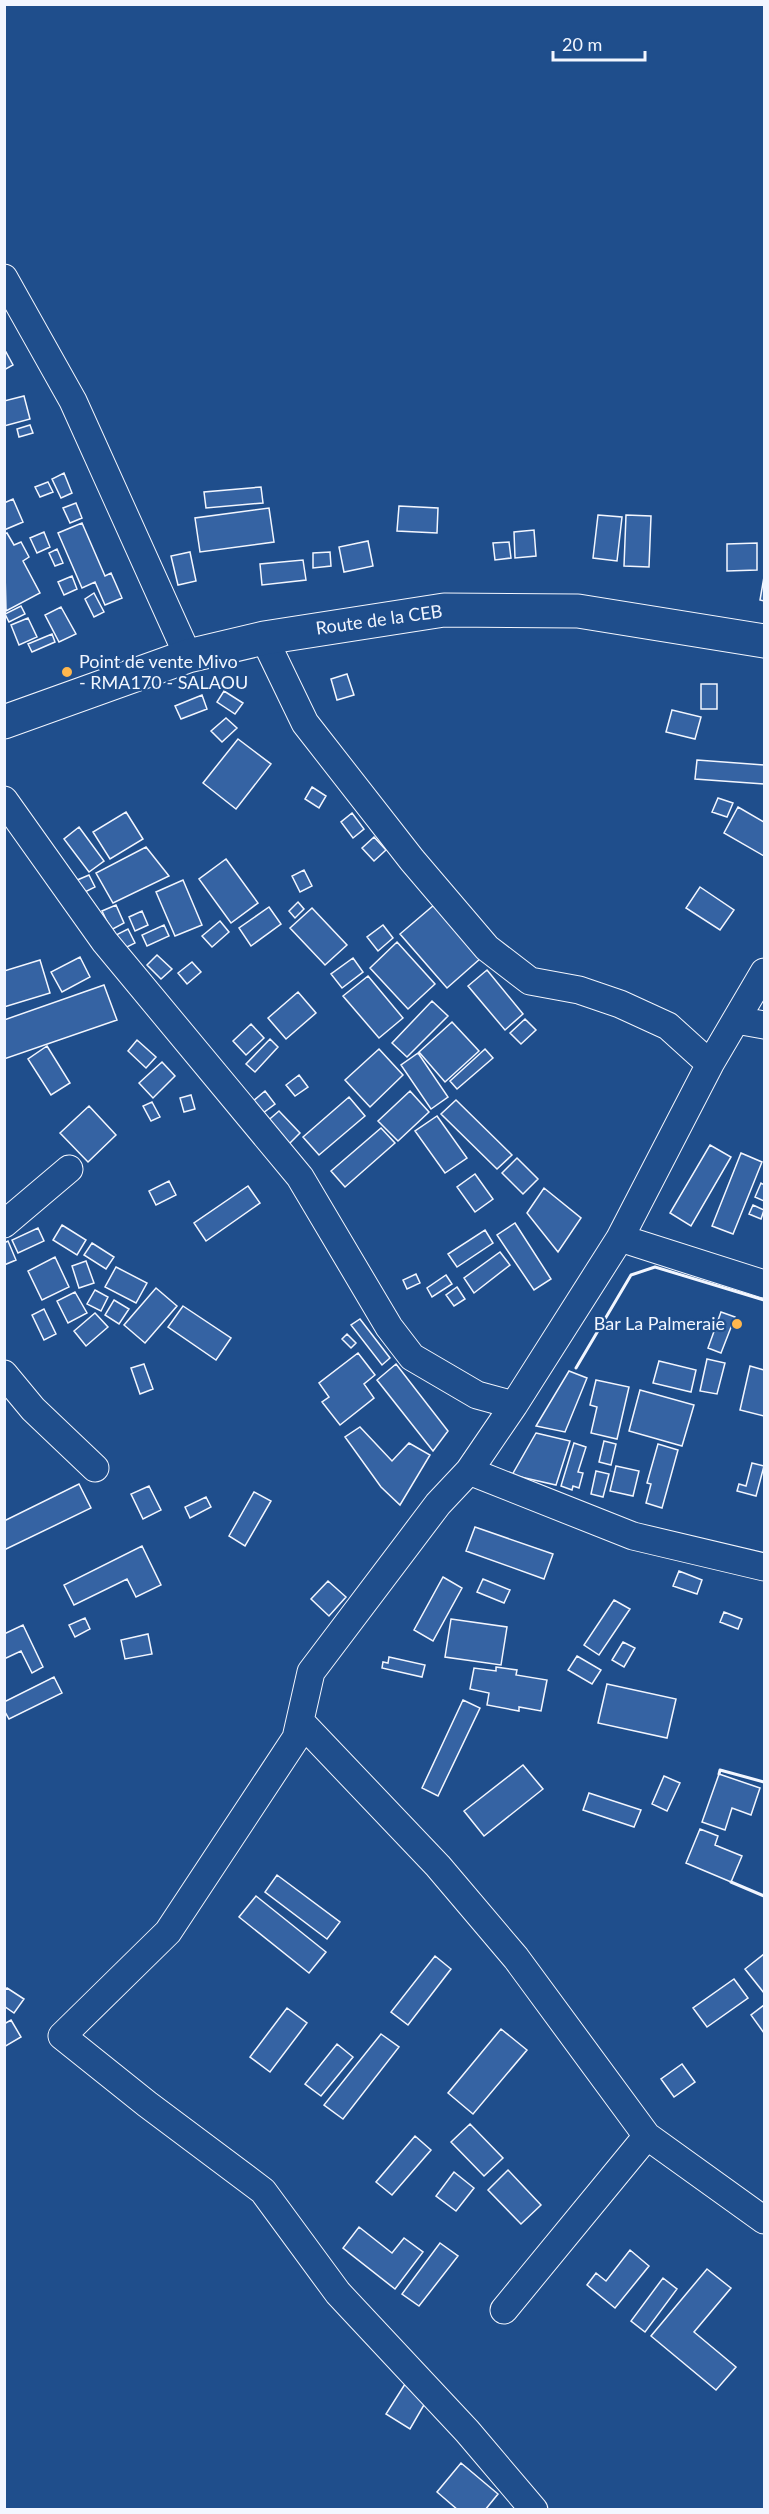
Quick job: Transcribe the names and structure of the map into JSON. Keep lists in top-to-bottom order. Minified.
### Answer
{"streets":{"main road":["Route de la CEB"]},"places":["Point de vente Mivo - RMA170 - SALAOU","Bar La Palmeraie"],"scale_bar":"20 m"}
